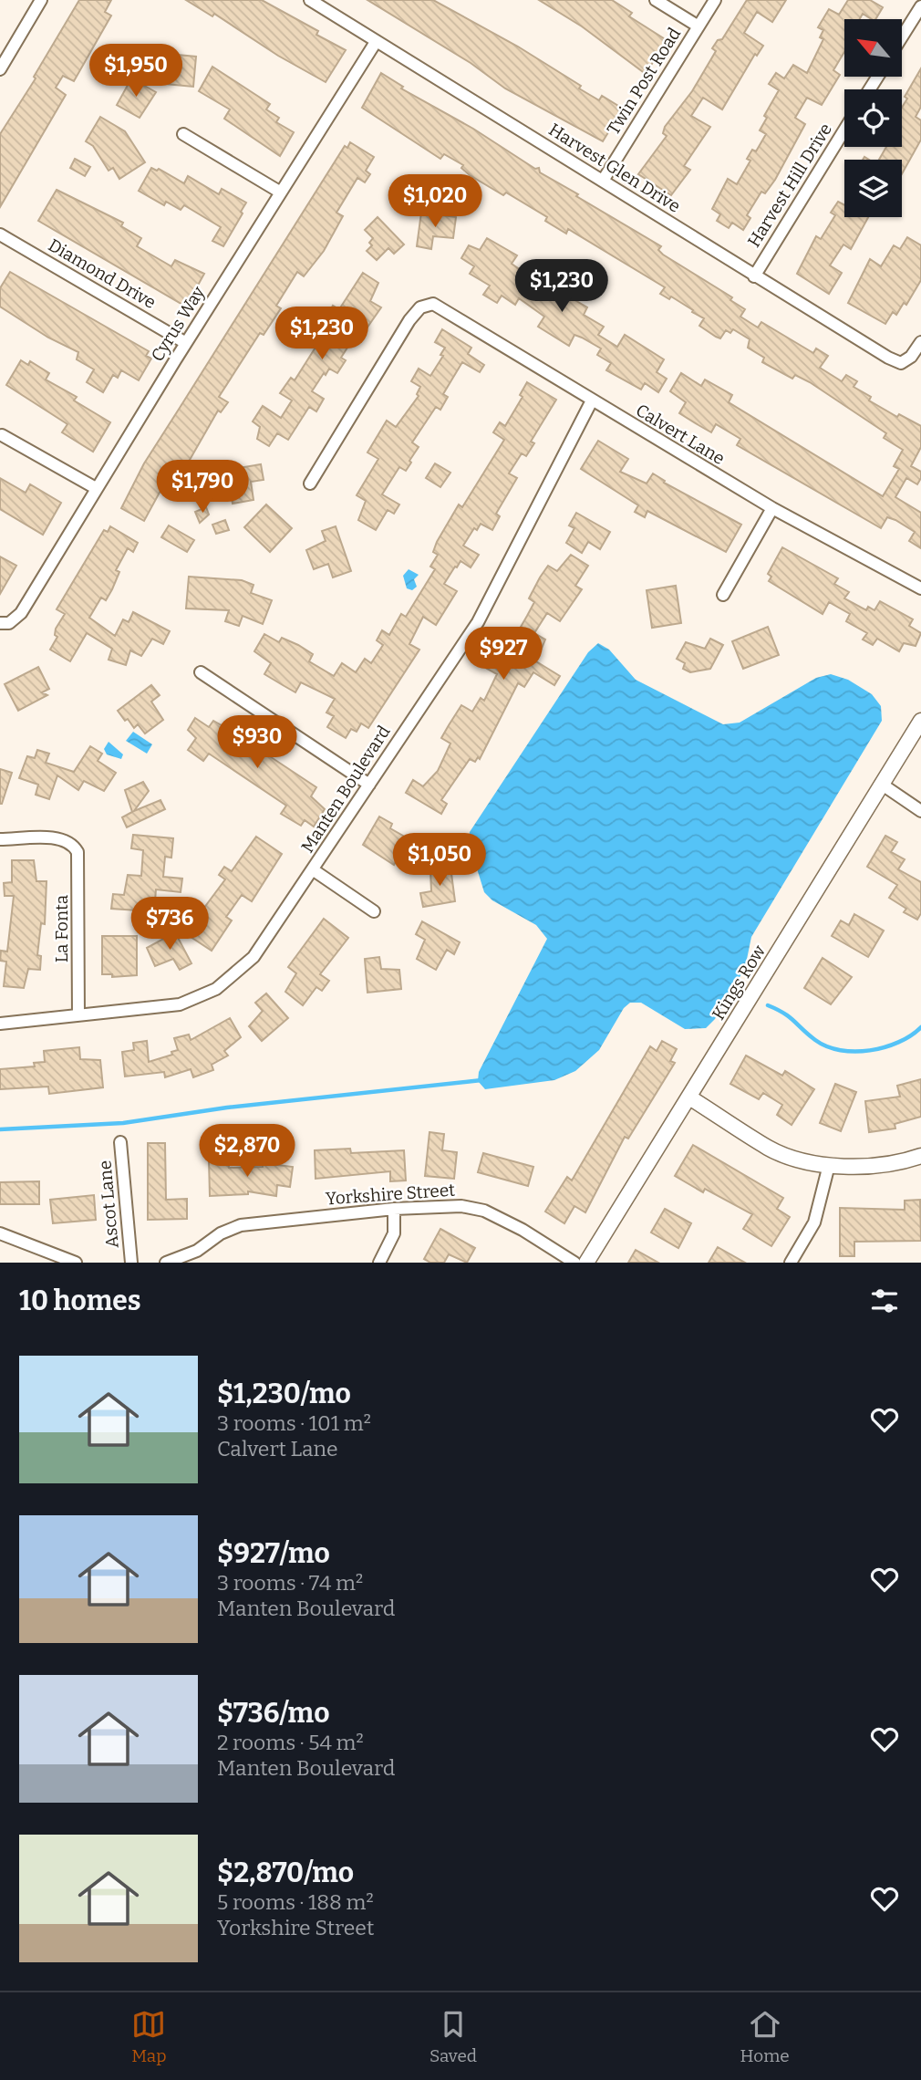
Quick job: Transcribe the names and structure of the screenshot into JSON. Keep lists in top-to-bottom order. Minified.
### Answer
{"streets":{"street":["Twin Post Road","Harvest Glen Drive","Harvest Hill Drive","Diamond Drive","Cyrus Way","Calvert Lane","Manten Boulevard","La Fonta","Kings Row","Yorkshire Street","Ascot Lane"]},"crossings":[["Twin Post Road","Harvest Glen Drive"],["Harvest Glen Drive","Harvest Hill Drive"],["Harvest Glen Drive","Cyrus Way"],["Diamond Drive","Cyrus Way"],["Calvert Lane","Manten Boulevard"],["Manten Boulevard","La Fonta"]],"north":"top left","page":{"price":["$1,950","$1,020","$1,230","$1,230","$1,790","$927","$930","$1,050","$736","$2,870"],"heading":"10 homes","list":[{"name":"$1,230/mo","note":"3 rooms · 101 m² · Calvert Lane"},{"name":"$927/mo","note":"3 rooms · 74 m² · Manten Boulevard"},{"name":"$736/mo","note":"2 rooms · 54 m² · Manten Boulevard"},{"name":"$2,870/mo","note":"5 rooms · 188 m² · Yorkshire Street"}],"tabs":["Map","Saved","Home"]}}
